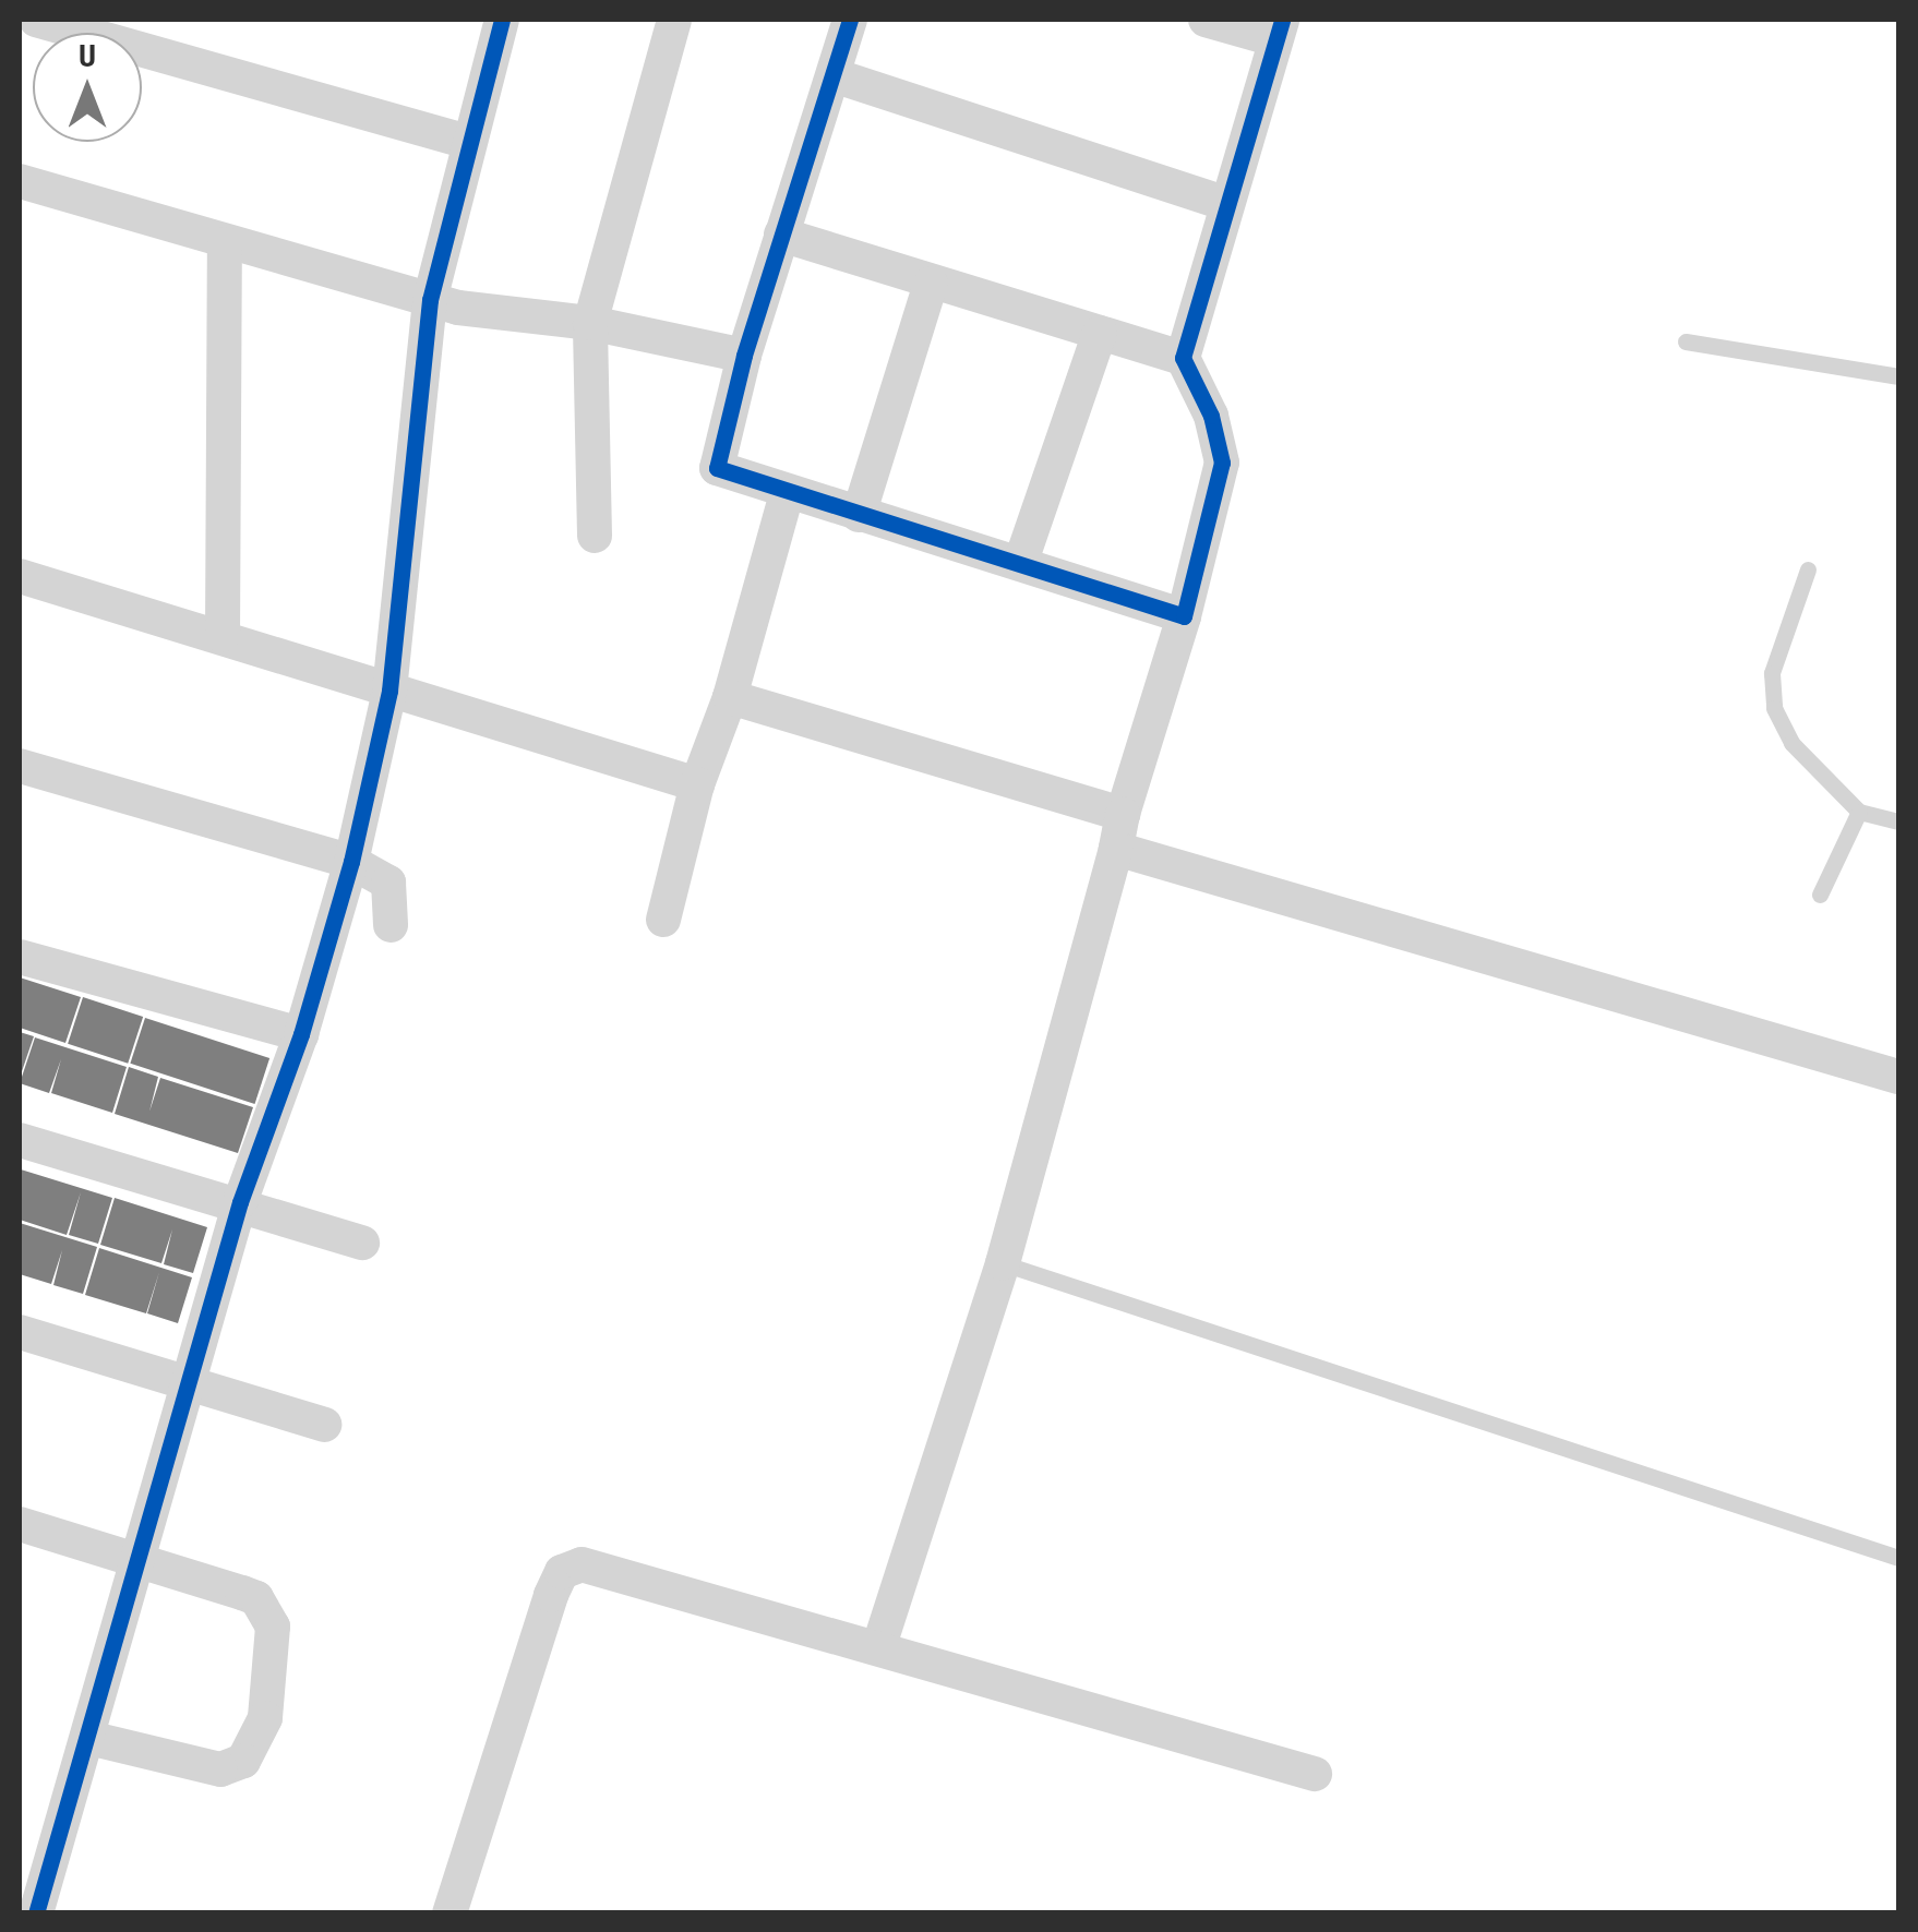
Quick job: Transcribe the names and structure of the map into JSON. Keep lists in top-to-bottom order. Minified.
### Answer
{"north":"top"}
